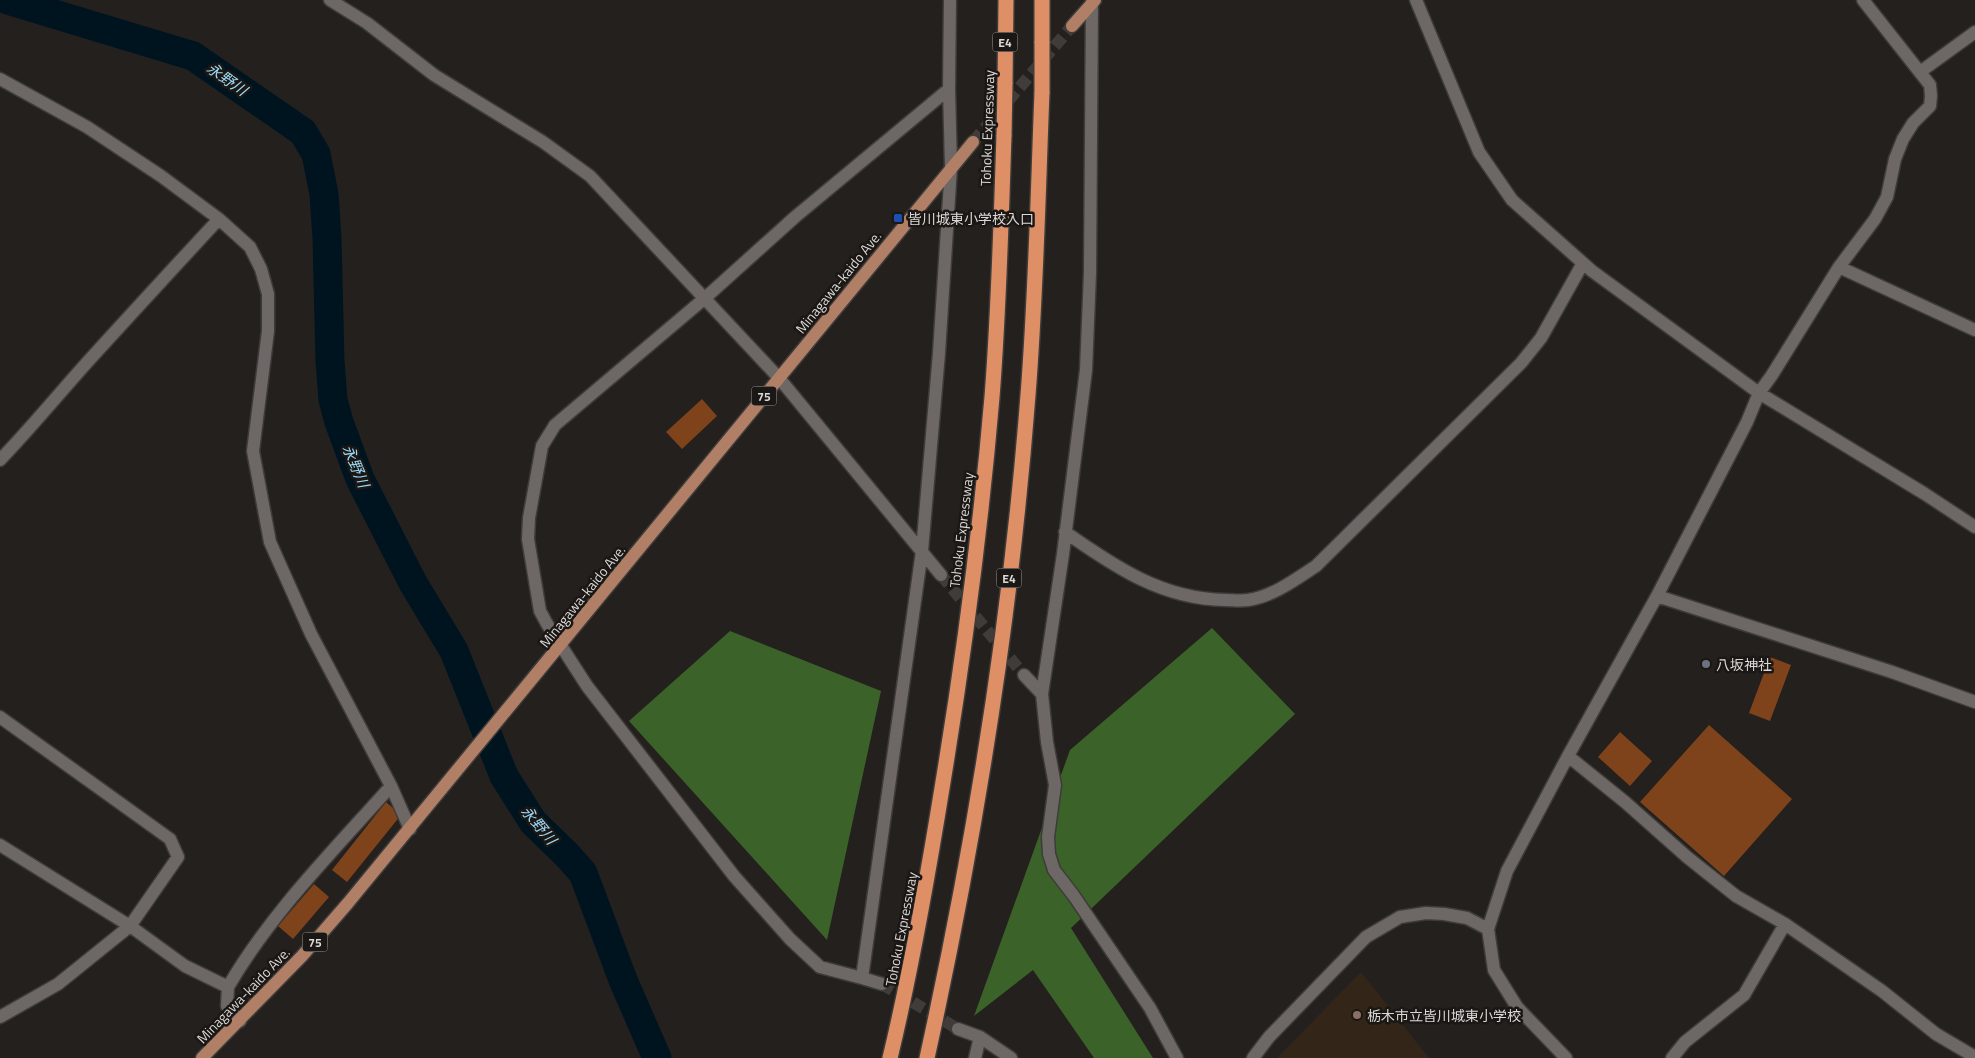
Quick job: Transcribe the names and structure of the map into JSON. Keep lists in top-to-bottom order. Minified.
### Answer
{"streets":{"highway":["E4","Tohoku Expressway"],"main road":["Minagawa-kaido Ave.","75"]},"water":["永野川"],"places":{"transit":["皆川城東小学校入口"],"other":["八坂神社","栃木市立皆川城東小学校"]}}
